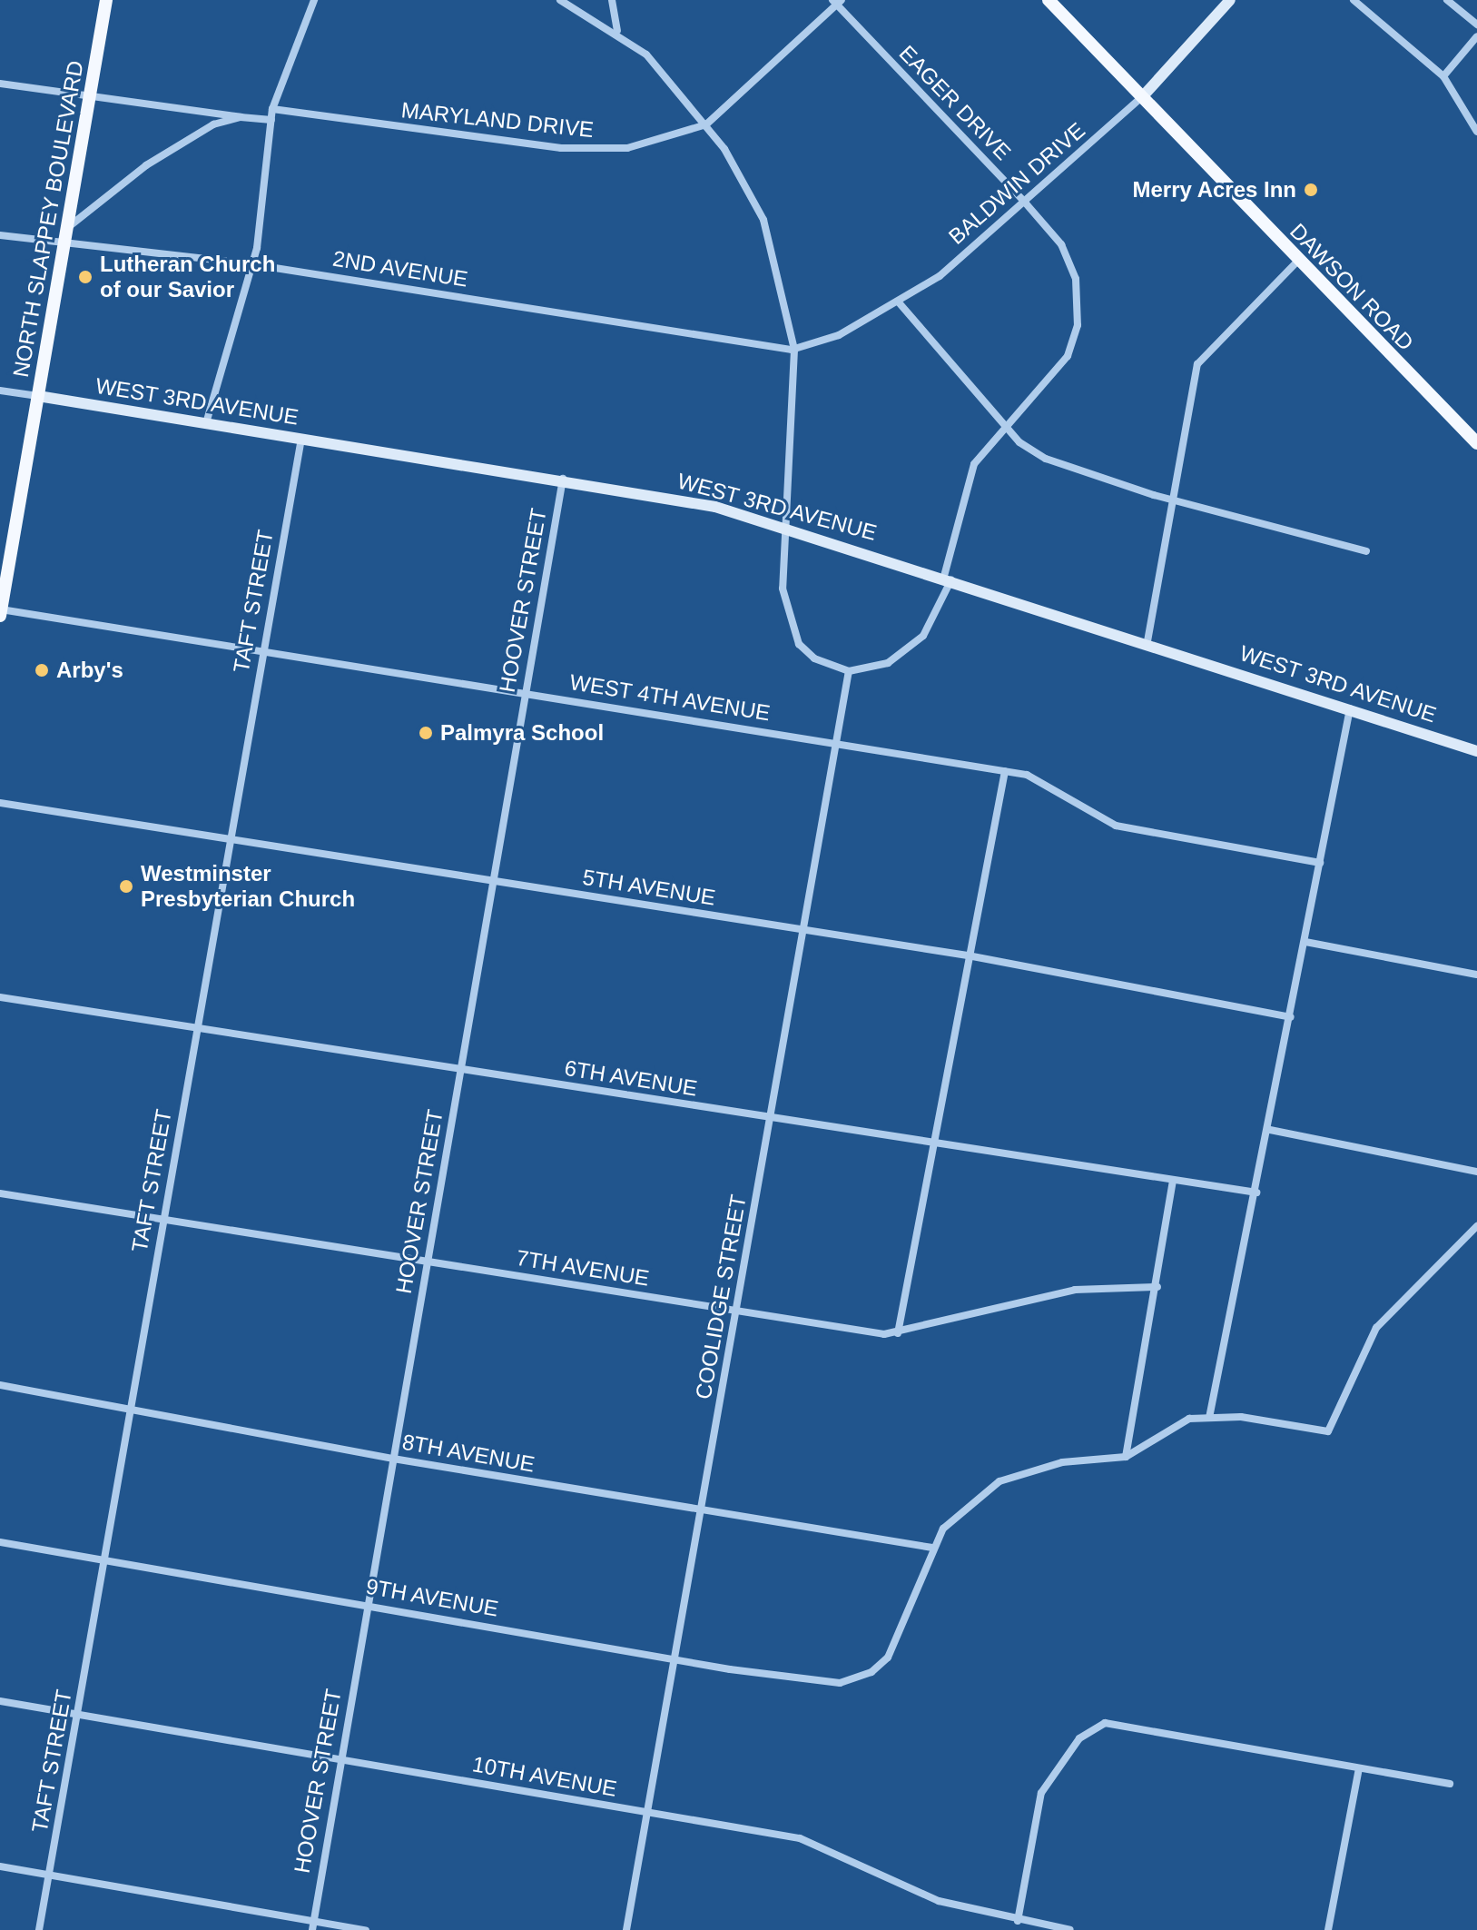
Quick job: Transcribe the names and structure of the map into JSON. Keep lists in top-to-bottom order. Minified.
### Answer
{"streets":{"main road":["NORTH SLAPPEY BOULEVARD","DAWSON ROAD"],"street":["EAGER DRIVE","MARYLAND DRIVE","BALDWIN DRIVE","2ND AVENUE","WEST 3RD AVENUE","HOOVER STREET","TAFT STREET","WEST 4TH AVENUE","5TH AVENUE","6TH AVENUE","7TH AVENUE","COOLIDGE STREET","8TH AVENUE","9TH AVENUE","10TH AVENUE"]},"crossings":[["EAGER DRIVE","MARYLAND DRIVE"],["EAGER DRIVE","BALDWIN DRIVE"],["EAGER DRIVE","WEST 3RD AVENUE"],["EAGER DRIVE","COOLIDGE STREET"],["BALDWIN DRIVE","2ND AVENUE"],["BALDWIN DRIVE","DAWSON ROAD"],["NORTH SLAPPEY BOULEVARD","2ND AVENUE"],["NORTH SLAPPEY BOULEVARD","WEST 3RD AVENUE"],["NORTH SLAPPEY BOULEVARD","WEST 4TH AVENUE"],["WEST 3RD AVENUE","HOOVER STREET"],["WEST 3RD AVENUE","TAFT STREET"],["HOOVER STREET","WEST 4TH AVENUE"],["HOOVER STREET","5TH AVENUE"],["HOOVER STREET","6TH AVENUE"],["HOOVER STREET","7TH AVENUE"],["HOOVER STREET","8TH AVENUE"],["HOOVER STREET","9TH AVENUE"],["HOOVER STREET","10TH AVENUE"],["TAFT STREET","WEST 4TH AVENUE"],["TAFT STREET","5TH AVENUE"],["TAFT STREET","6TH AVENUE"],["TAFT STREET","7TH AVENUE"],["TAFT STREET","8TH AVENUE"],["TAFT STREET","9TH AVENUE"],["TAFT STREET","10TH AVENUE"],["WEST 4TH AVENUE","COOLIDGE STREET"],["5TH AVENUE","COOLIDGE STREET"],["6TH AVENUE","COOLIDGE STREET"],["7TH AVENUE","COOLIDGE STREET"],["COOLIDGE STREET","8TH AVENUE"],["COOLIDGE STREET","9TH AVENUE"],["COOLIDGE STREET","10TH AVENUE"],["8TH AVENUE","9TH AVENUE"]],"places":["Merry Acres Inn","Lutheran Church of our Savior","Arby's","Palmyra School","Westminster Presbyterian Church"]}
